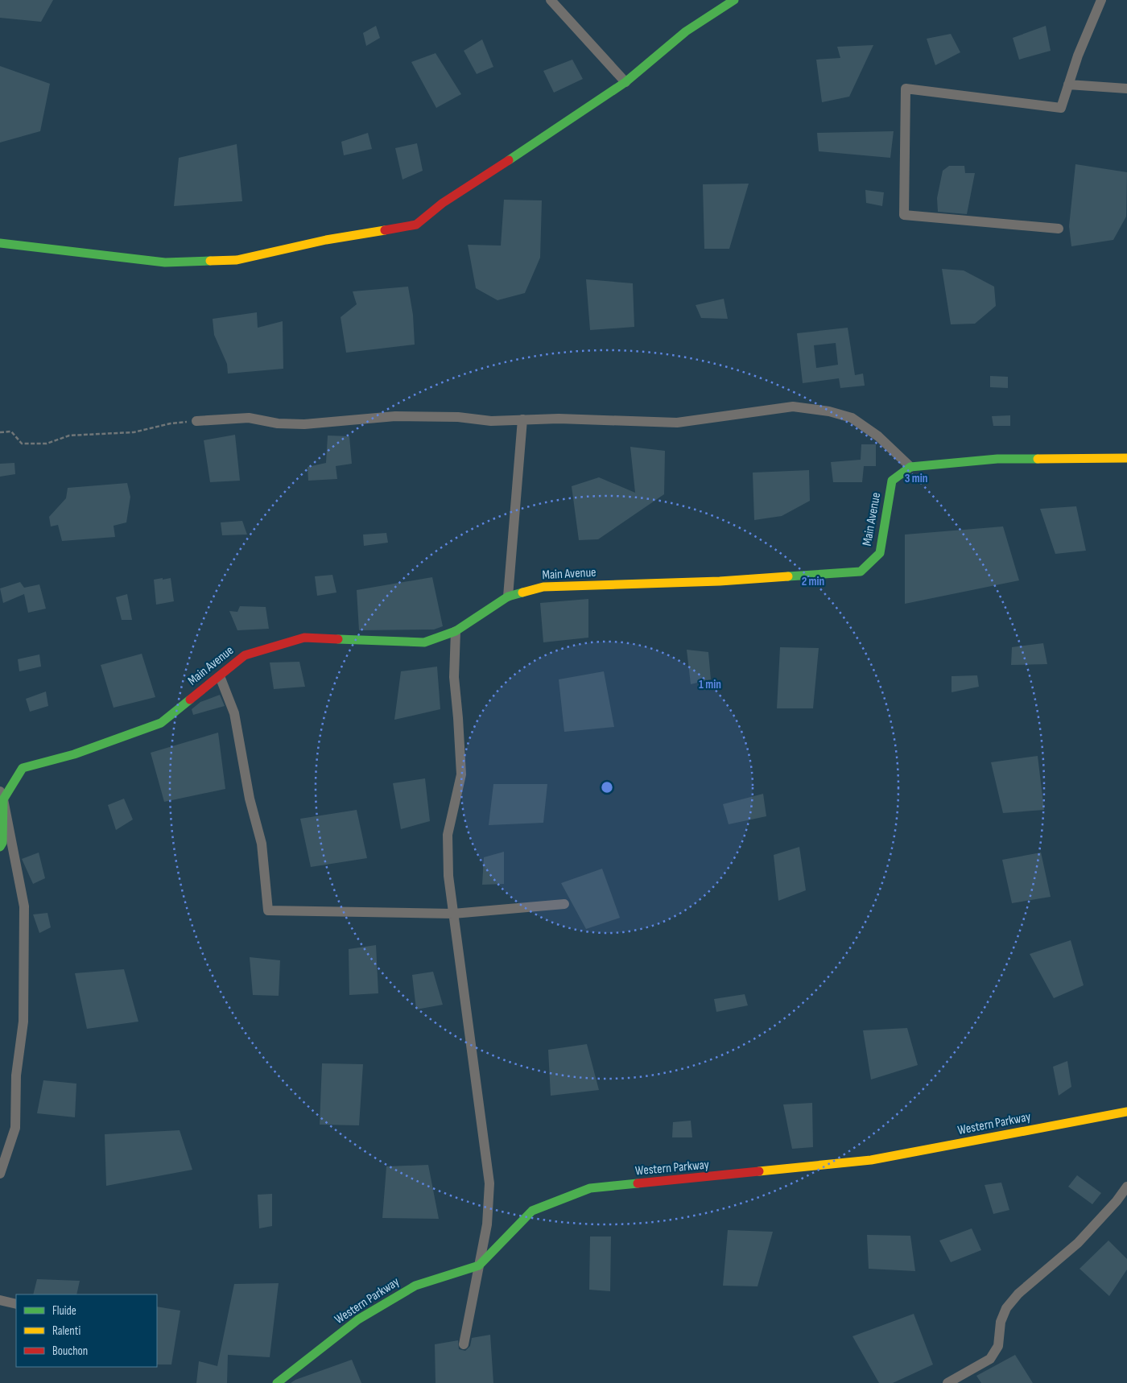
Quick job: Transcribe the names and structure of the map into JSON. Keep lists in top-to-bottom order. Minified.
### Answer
{"streets":{"street":["Main Avenue","Western Parkway"]},"legend":["Fluide","Ralenti","Bouchon"],"rings":["3 min","2 min","1 min"]}
